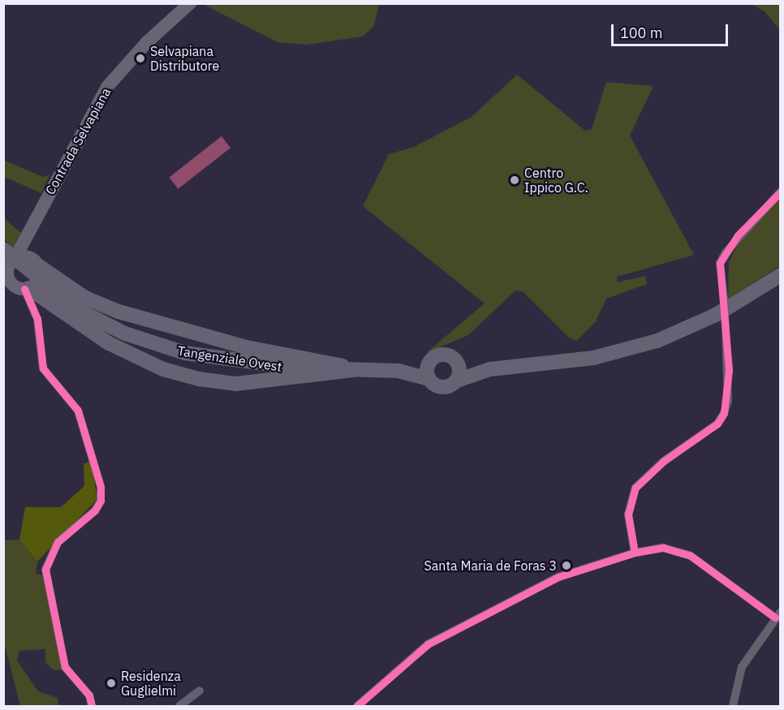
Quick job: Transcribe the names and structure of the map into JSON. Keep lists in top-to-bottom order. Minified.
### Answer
{"streets":{"main road":["Contrada Selvapiana","Tangenziale Ovest"]},"crossings":[["Contrada Selvapiana","Tangenziale Ovest"]],"places":["Selvapiana Distributore","Centro Ippico G.C.","Santa Maria de Foras 3","Residenza Guglielmi"],"scale_bar":"100 m"}
